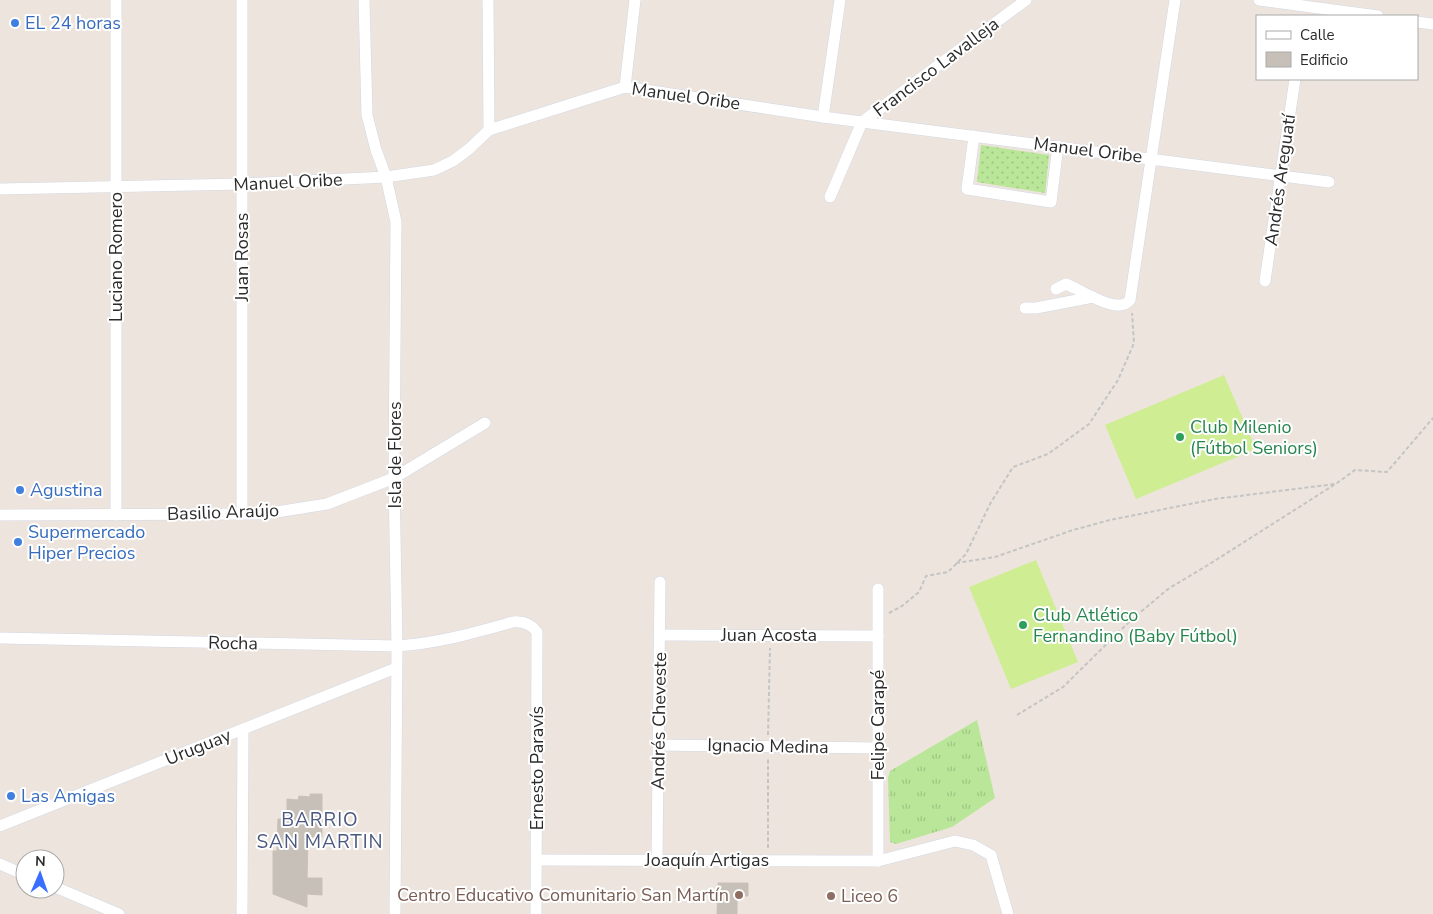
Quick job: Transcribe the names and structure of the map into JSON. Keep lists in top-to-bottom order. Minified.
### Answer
{"streets":{"street":["Francisco Lavalleja","Manuel Oribe","Andrés Areguatí","Luciano Romero","Juan Rosas","Isla de Flores","Basilio Araújo","Juan Acosta","Rocha","Andrés Cheveste","Felipe Carapé","Ignacio Medina","Uruguay","Ernesto Paravís","Joaquín Artigas"]},"crossings":[["Francisco Lavalleja","Manuel Oribe"],["Manuel Oribe","Andrés Areguatí"],["Manuel Oribe","Luciano Romero"],["Manuel Oribe","Juan Rosas"],["Manuel Oribe","Isla de Flores"],["Luciano Romero","Basilio Araújo"],["Juan Rosas","Basilio Araújo"],["Isla de Flores","Basilio Araújo"],["Isla de Flores","Rocha"],["Isla de Flores","Uruguay"],["Juan Acosta","Andrés Cheveste"],["Juan Acosta","Felipe Carapé"],["Rocha","Ernesto Paravís"],["Andrés Cheveste","Ignacio Medina"],["Andrés Cheveste","Joaquín Artigas"],["Felipe Carapé","Ignacio Medina"],["Felipe Carapé","Joaquín Artigas"],["Ernesto Paravís","Joaquín Artigas"]],"districts":["BARRIO SAN MARTIN"],"places":["EL 24 horas","Club Milenio (Fútbol Seniors)","Agustina","Supermercado Hiper Precios","Club Atlético Fernandino (Baby Fútbol)","Las Amigas","Centro Educativo Comunitario San Martín","Liceo 6"],"legend":["Calle","Edificio"],"north":"top"}
